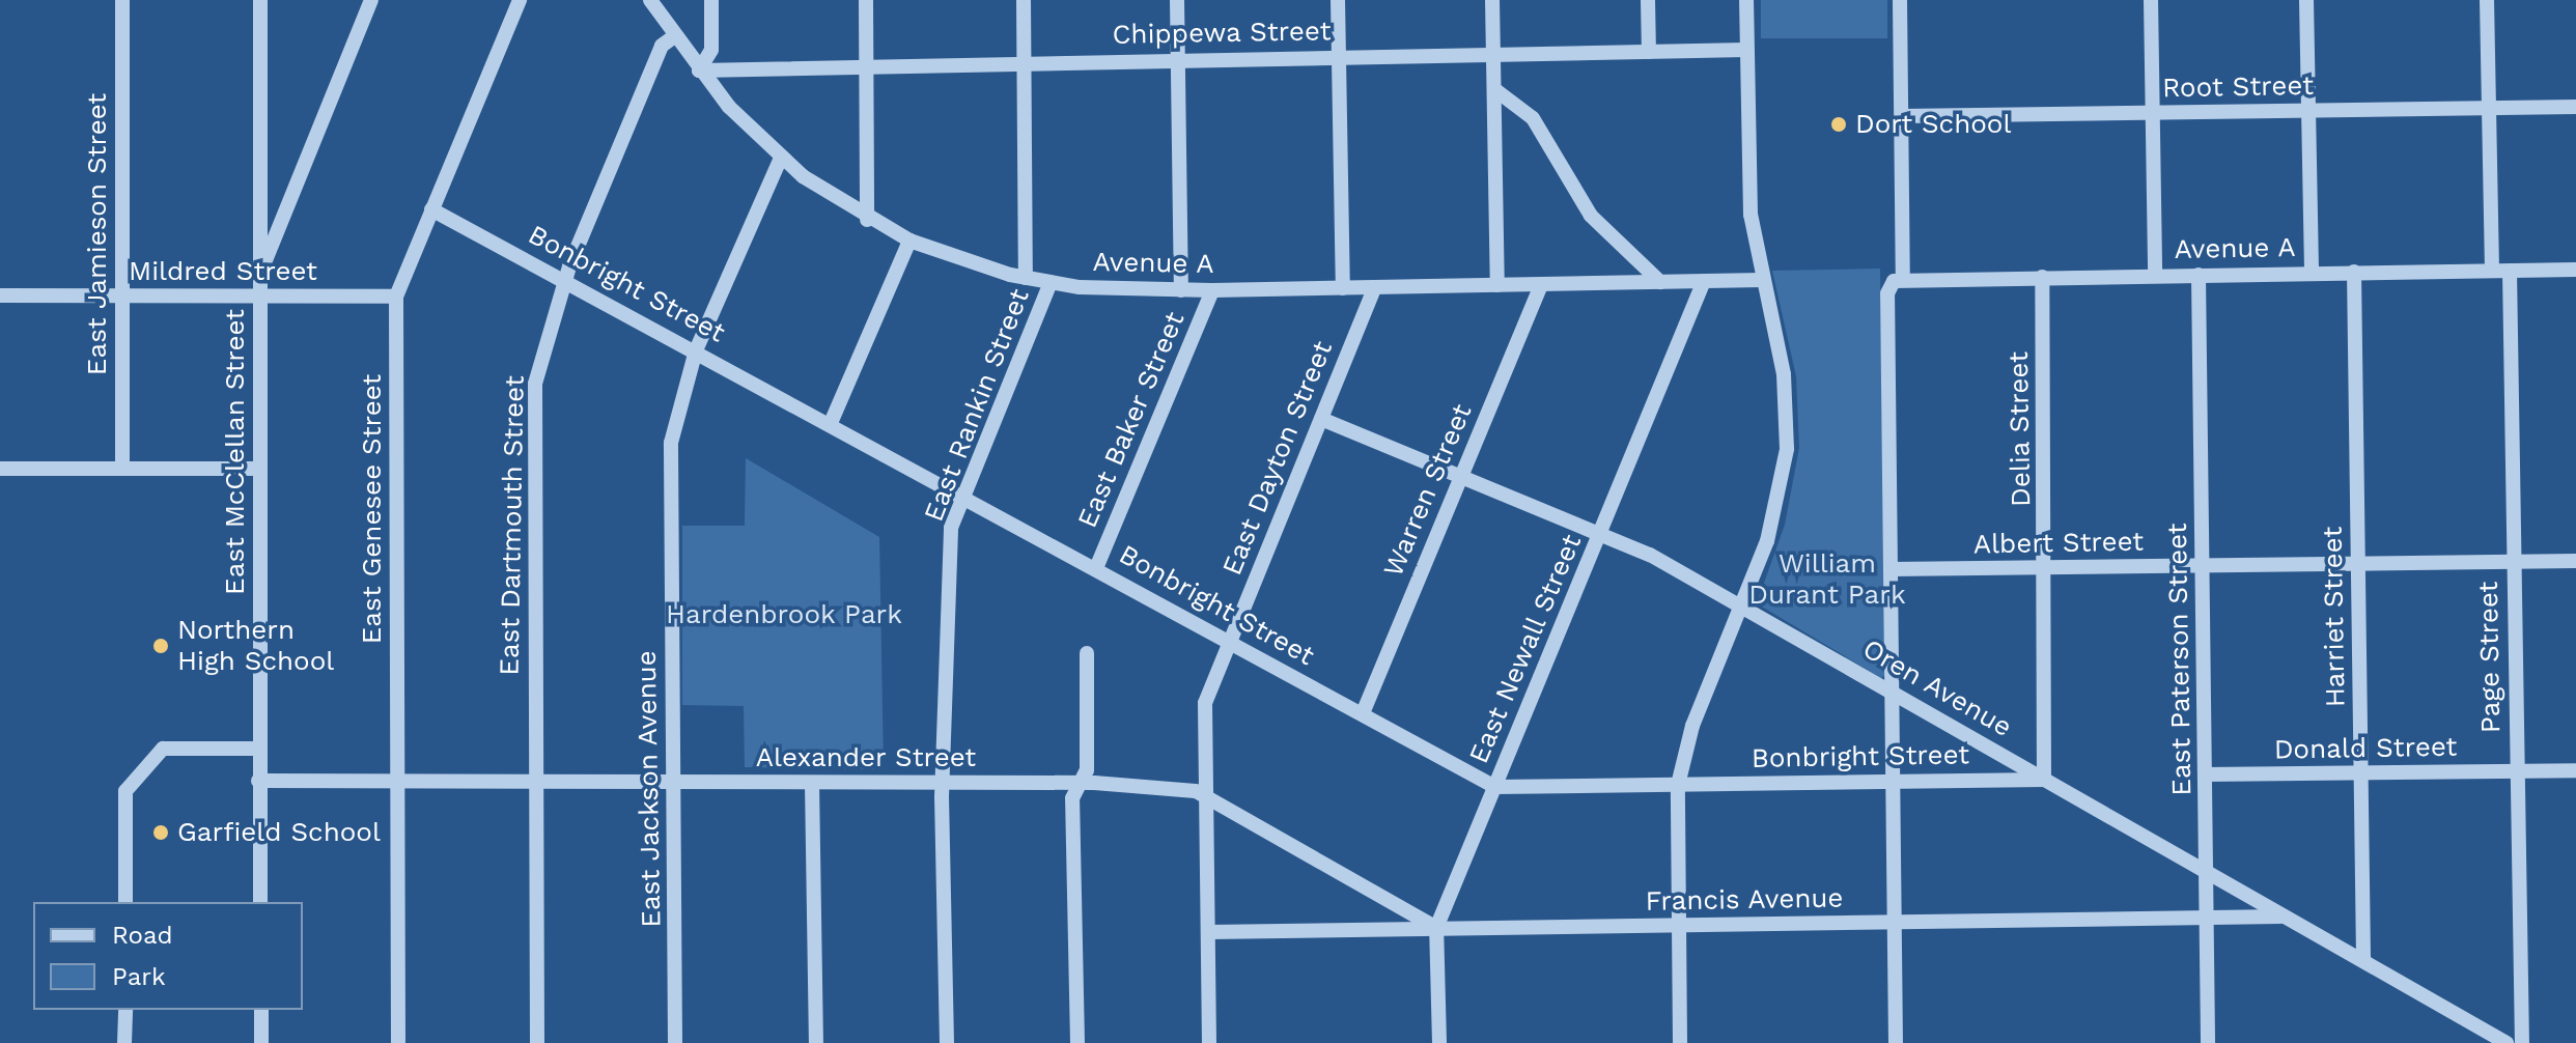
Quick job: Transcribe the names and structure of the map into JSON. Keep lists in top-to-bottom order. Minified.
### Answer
{"streets":{"street":["Chippewa Street","Root Street","East Jamieson Street","Avenue A","Mildred Street","Bonbright Street","East Rankin Street","East Baker Street","Delia Street","East McClellan Street","East Dayton Street","Warren Street","East Genesee Street","East Dartmouth Street","Albert Street","Harriet Street","East Newall Street","Page Street","East Paterson Street","Oren Avenue","Donald Street","Alexander Street","East Jackson Avenue","Francis Avenue"]},"crossings":[["Chippewa Street","Avenue A"],["Chippewa Street","East Rankin Street"],["Chippewa Street","East Baker Street"],["East Jamieson Street","Mildred Street"],["Avenue A","East Rankin Street"],["Avenue A","East Baker Street"],["Avenue A","Delia Street"],["Avenue A","East Dayton Street"],["Avenue A","Warren Street"],["Avenue A","East Dartmouth Street"],["Avenue A","Harriet Street"],["Avenue A","East Newall Street"],["Avenue A","Page Street"],["Avenue A","East Paterson Street"],["Avenue A","East Jackson Avenue"],["Mildred Street","East McClellan Street"],["Mildred Street","East Genesee Street"],["Bonbright Street","East Rankin Street"],["Bonbright Street","East Baker Street"],["Bonbright Street","Delia Street"],["Bonbright Street","East Dayton Street"],["Bonbright Street","Warren Street"],["Bonbright Street","East Genesee Street"],["Bonbright Street","East Dartmouth Street"],["Bonbright Street","East Newall Street"],["Bonbright Street","Oren Avenue"],["Bonbright Street","East Jackson Avenue"],["East Rankin Street","Alexander Street"],["Delia Street","Albert Street"],["Delia Street","Oren Avenue"],["East McClellan Street","Alexander Street"],["East Dayton Street","Oren Avenue"],["East Dayton Street","Alexander Street"],["East Dayton Street","Francis Avenue"],["Warren Street","Oren Avenue"],["East Genesee Street","Alexander Street"],["East Dartmouth Street","Alexander Street"],["Albert Street","Harriet Street"],["Albert Street","Page Street"],["Albert Street","East Paterson Street"],["Harriet Street","Oren Avenue"],["Harriet Street","Donald Street"],["East Newall Street","Oren Avenue"],["East Newall Street","Alexander Street"],["East Newall Street","Francis Avenue"],["Page Street","Donald Street"],["East Paterson Street","Oren Avenue"],["East Paterson Street","Donald Street"],["East Paterson Street","Francis Avenue"],["Oren Avenue","Francis Avenue"],["Alexander Street","East Jackson Avenue"],["Alexander Street","Francis Avenue"]],"parks":["William Durant Park","Hardenbrook Park"],"places":["Dort School","Northern High School","Garfield School"],"legend":["Road","Park"]}
